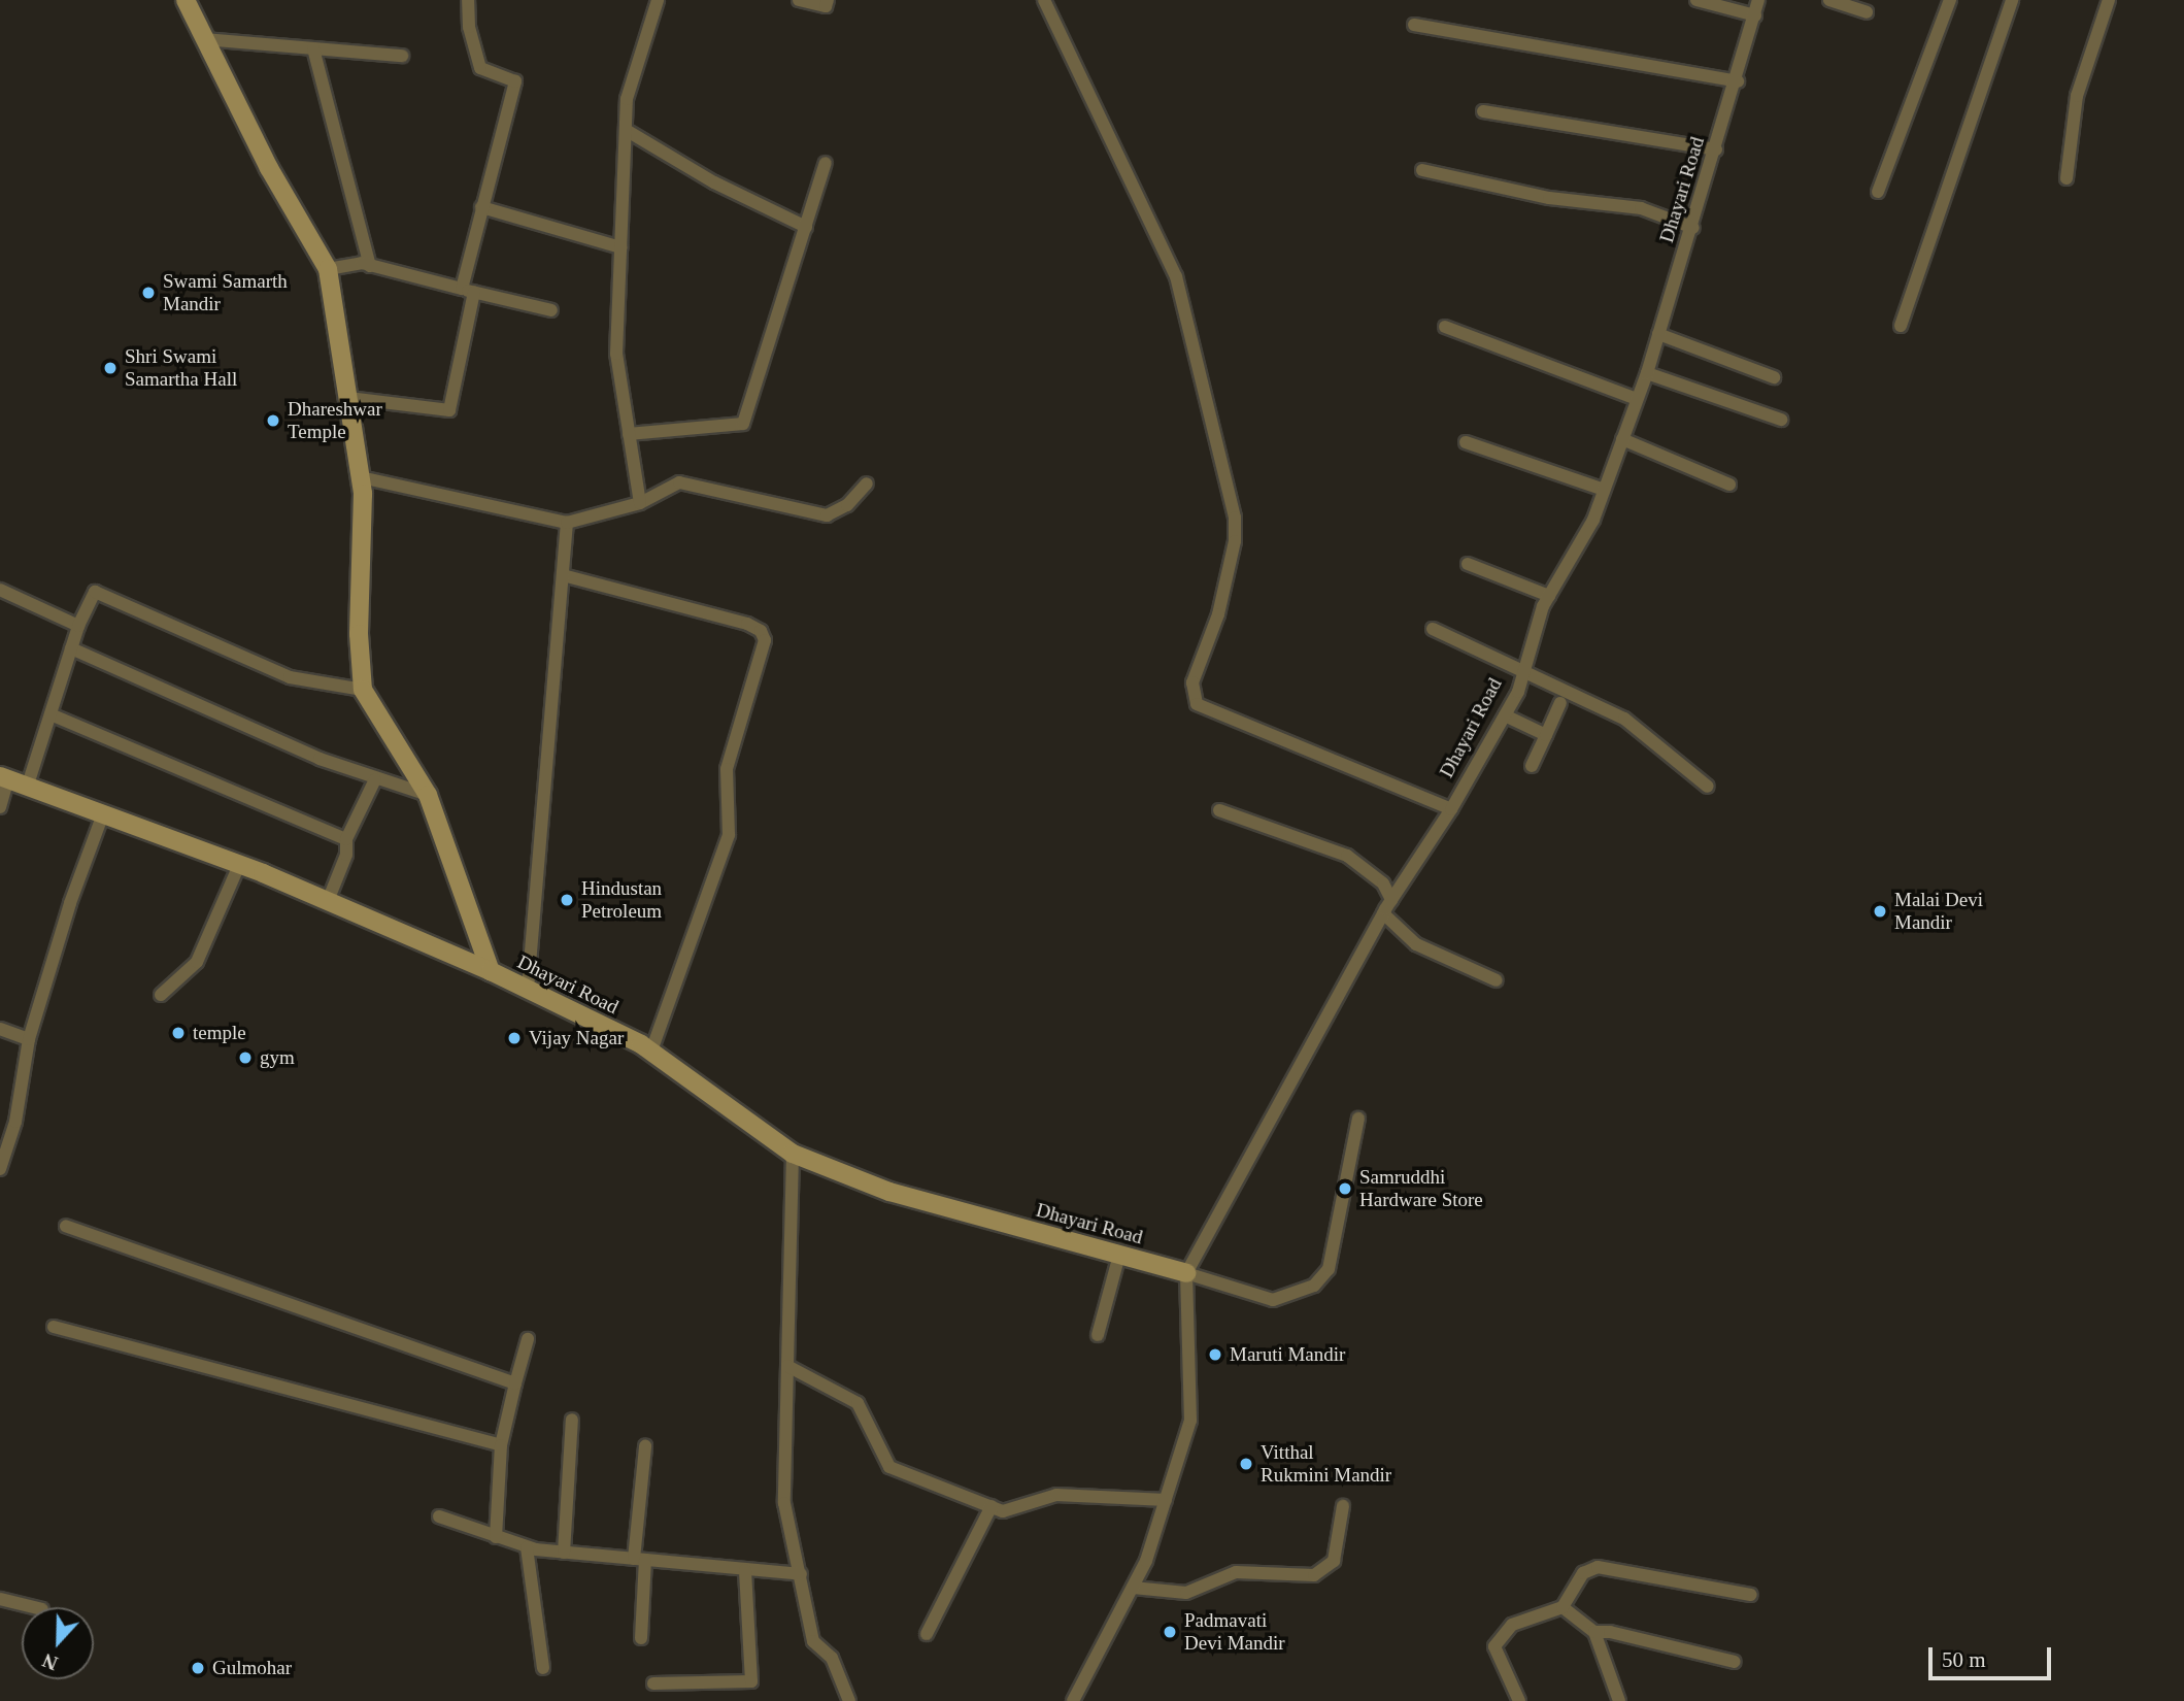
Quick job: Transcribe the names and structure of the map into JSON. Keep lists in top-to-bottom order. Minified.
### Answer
{"streets":{"street":["Dhayari Road"]},"places":["Swami Samarth Mandir","Shri Swami Samartha Hall","Dhareshwar Temple","Hindustan Petroleum","Malai Devi Mandir","temple","Vijay Nagar","gym","Samruddhi Hardware Store","Maruti Mandir","Vitthal Rukmini Mandir","Padmavati Devi Mandir","Gulmohar"],"scale_bar":"50 m","north":"bottom"}
